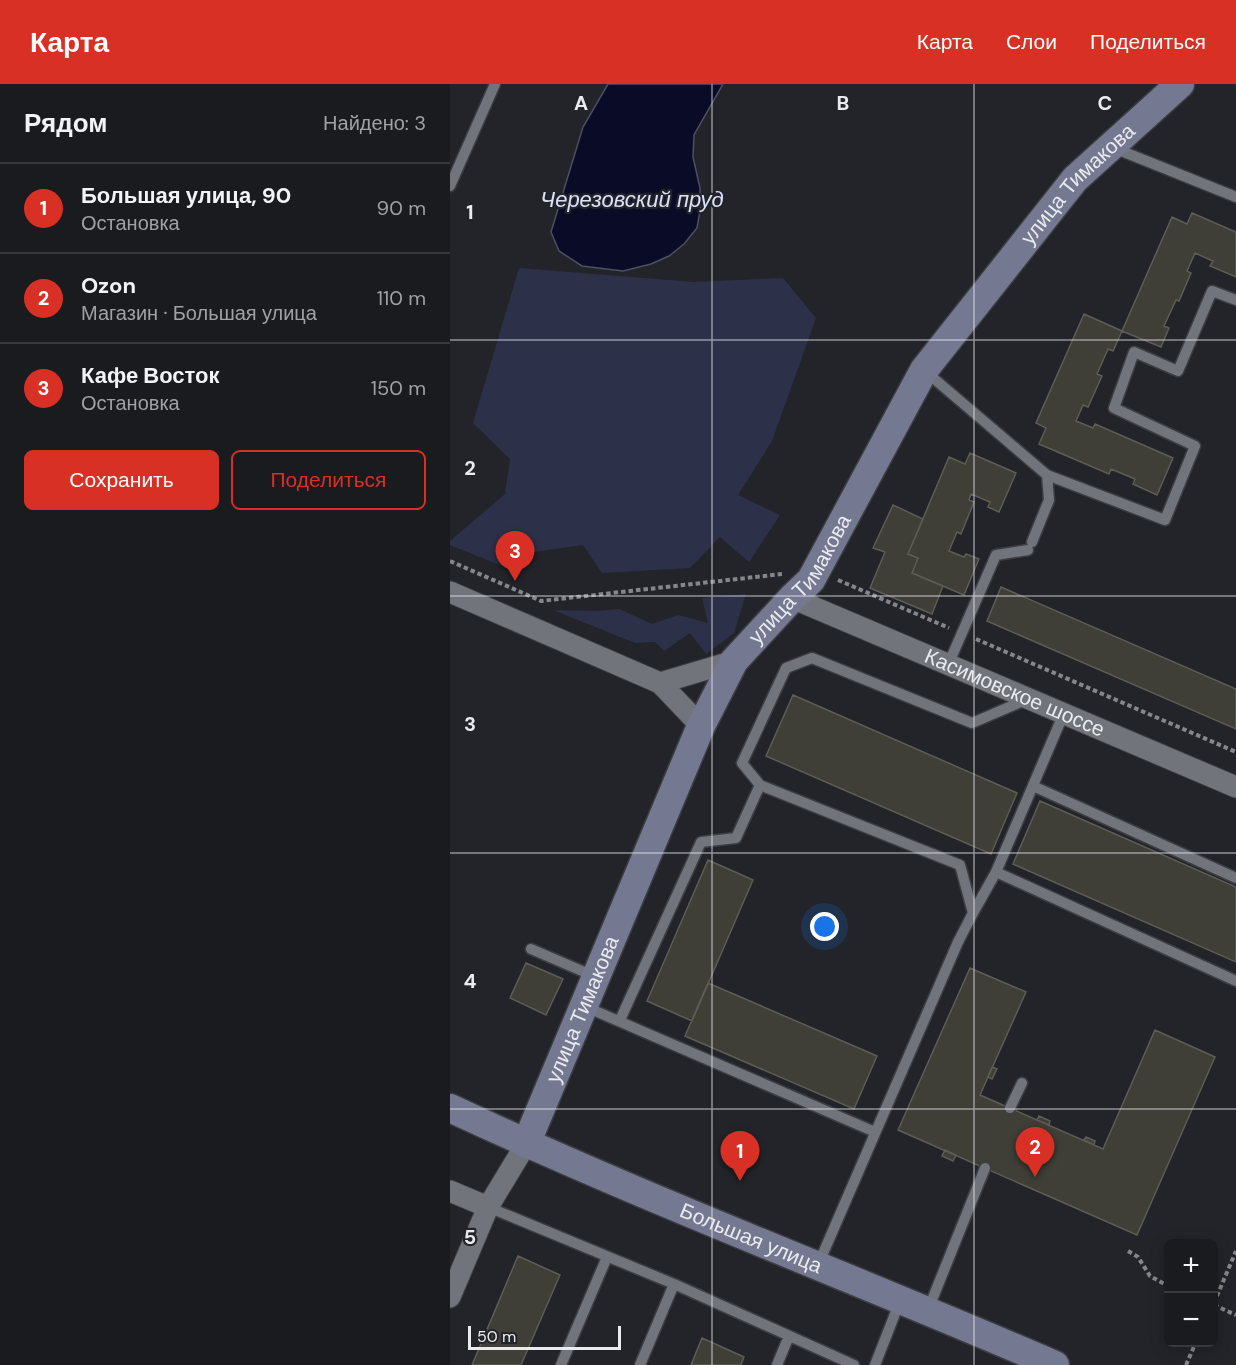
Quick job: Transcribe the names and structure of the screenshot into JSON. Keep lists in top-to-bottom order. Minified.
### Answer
{"streets":{"street":["улица Тимакова","Касимовское шоссе","Большая улица"]},"crossings":[["улица Тимакова","Касимовское шоссе"],["улица Тимакова","Большая улица"]],"water":["Черезовский пруд"],"scale_bar":"50 m","page":{"header":"Карта","nav":["Карта","Слои","Поделиться"],"heading":["Рядом","Найдено: 3"],"list":[{"mark":"1","name":"Большая улица, 90","note":"Остановка","value":"90 m"},{"mark":"2","name":"Ozon","note":"Магазин · Большая улица","value":"110 m"},{"mark":"3","name":"Кафе Восток","note":"Остановка","value":"150 m"}],"buttons":["Сохранить","Поделиться"],"pins":["3","2","1"],"map_buttons":["+","−"],"scale":"50 m"},"grid":{"columns":["A","B","C"],"rows":["1","2","3","4","5"]}}
